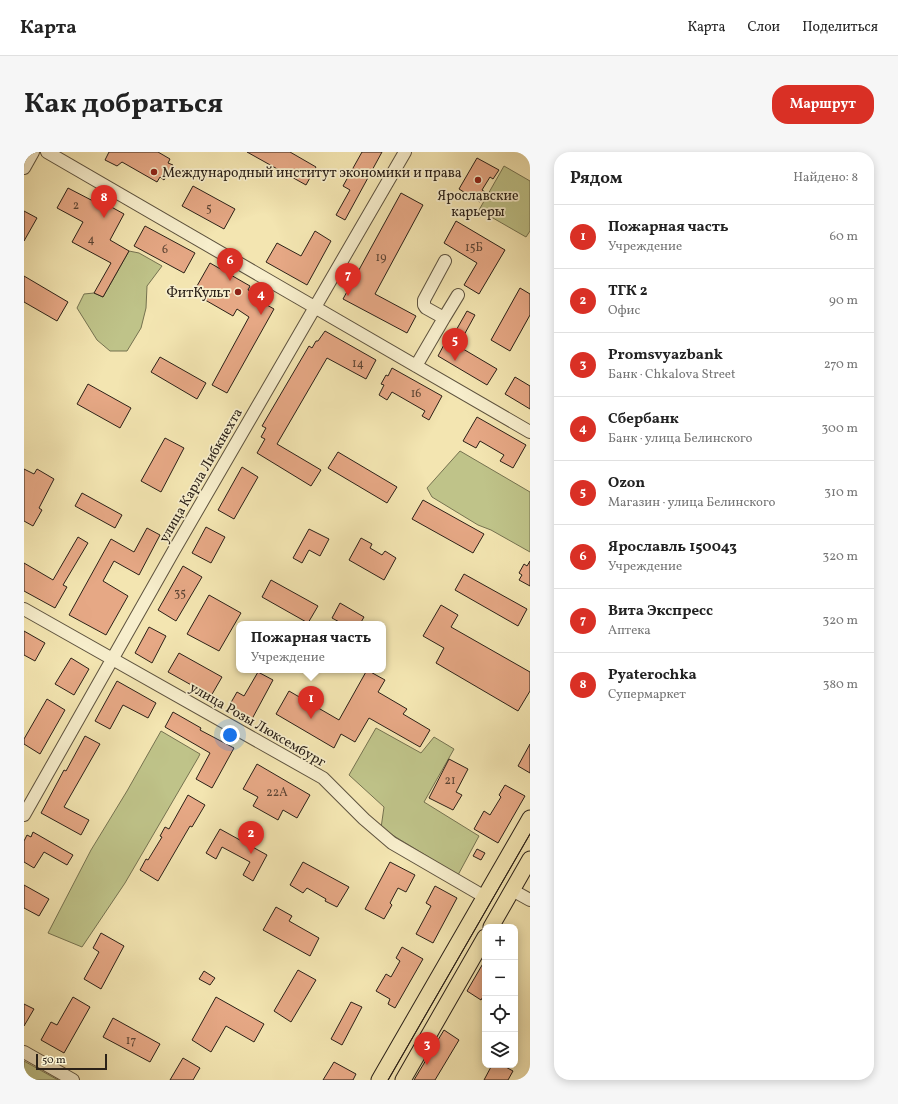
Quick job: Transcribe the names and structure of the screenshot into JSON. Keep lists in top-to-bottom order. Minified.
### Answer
{"streets":{"street":["улица Карла Либкнехта","улица Розы Люксембург"]},"crossings":[["улица Карла Либкнехта","улица Розы Люксембург"]],"places":["Международный институт экономики и права","Ярославские карьеры","ФитКульт"],"house_numbers":["2","5","4","15Б","6","19","14","16","35","21","22А","17"],"scale_bar":"50 m","page":{"header":"Карта","nav":["Карта","Слои","Поделиться"],"title":"Как добраться","buttons":"Маршрут","heading":["Рядом","Найдено: 8"],"pins":["8","6","7","4","5","1","2","3"],"list":[{"mark":"1","name":"Пожарная часть","note":"Учреждение","value":"60 m"},{"mark":"2","name":"ТГК 2","note":"Офис","value":"90 m"},{"mark":"3","name":"Promsvyazbank","note":"Банк · Chkalova Street","value":"270 m"},{"mark":"4","name":"Сбербанк","note":"Банк · улица Белинского","value":"300 m"},{"mark":"5","name":"Ozon","note":"Магазин · улица Белинского","value":"310 m"},{"mark":"6","name":"Ярославль 150043","note":"Учреждение","value":"320 m"},{"mark":"7","name":"Вита Экспресс","note":"Аптека","value":"320 m"},{"mark":"8","name":"Pyaterochka","note":"Супермаркет","value":"380 m"}],"popup":["Пожарная часть","Учреждение"],"map_buttons":["+","−"],"scale":"50 m"}}
